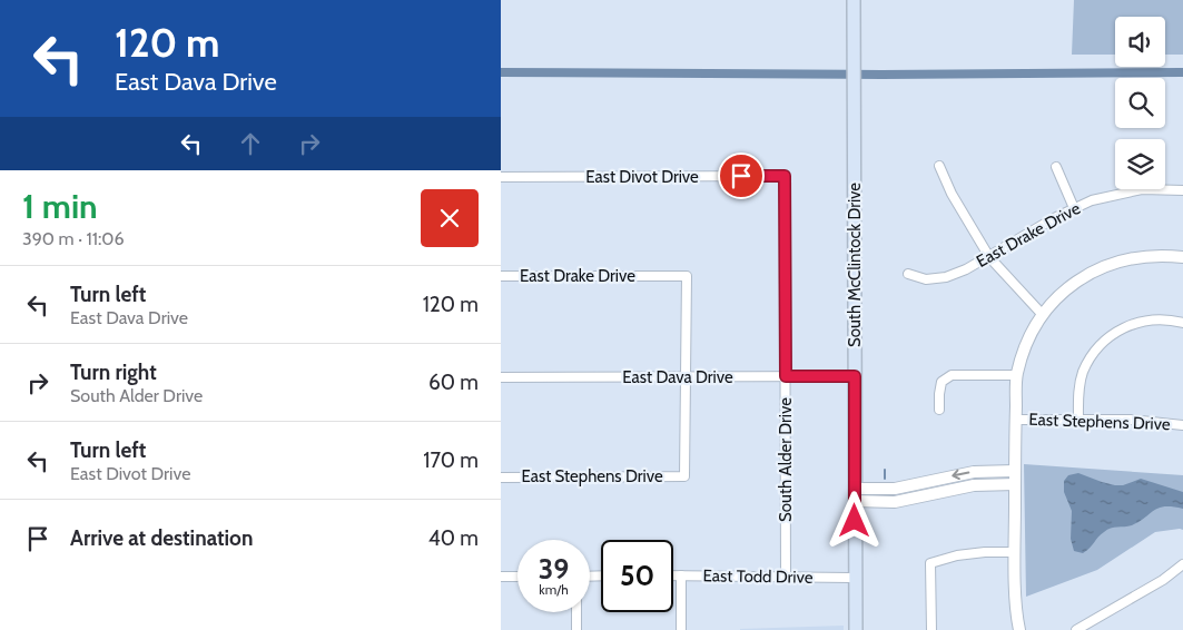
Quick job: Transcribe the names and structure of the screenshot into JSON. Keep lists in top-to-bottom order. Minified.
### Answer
{"streets":{"main road":["South McClintock Drive"],"street":["East Divot Drive","East Drake Drive","East Dava Drive","East Stephens Drive","South Alder Drive","East Todd Drive"]},"crossings":[["East Divot Drive","South Alder Drive"],["East Drake Drive","East Dava Drive"],["East Drake Drive","East Stephens Drive"],["South McClintock Drive","East Dava Drive"],["South McClintock Drive","East Todd Drive"],["East Dava Drive","East Stephens Drive"],["East Dava Drive","South Alder Drive"],["South Alder Drive","East Todd Drive"]],"page":{"turn":["120 m","East Dava Drive"],"heading":["1 min","390 m · 11:06"],"list":[{"name":"Turn left","note":"East Dava Drive","value":"120 m"},{"name":"Turn right","note":"South Alder Drive","value":"60 m"},{"name":"Turn left","note":"East Divot Drive","value":"170 m"},{"name":"Arrive at destination","value":"40 m"}],"speed":"39 km/h","limit":"50"}}
